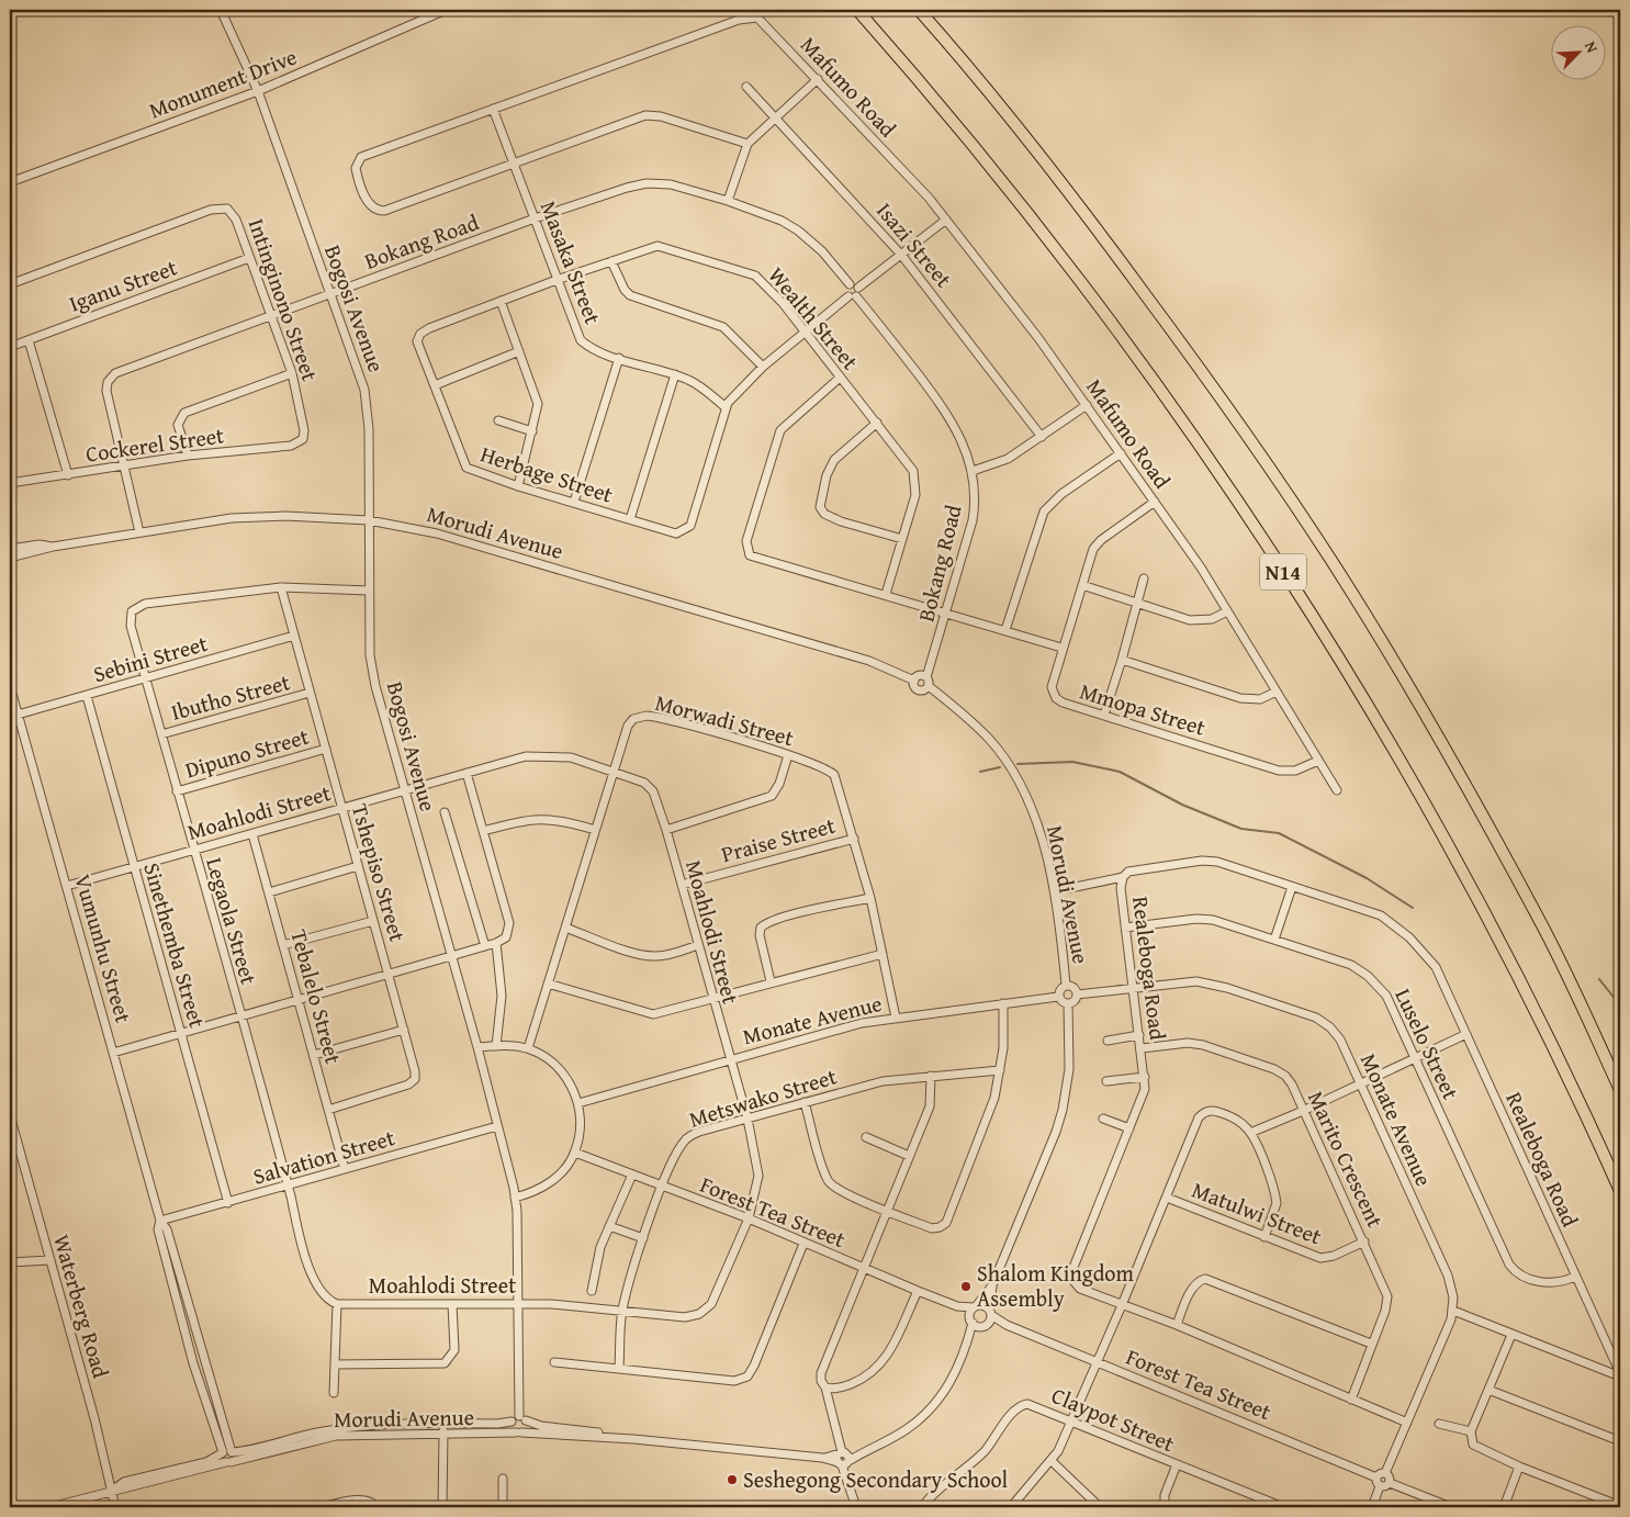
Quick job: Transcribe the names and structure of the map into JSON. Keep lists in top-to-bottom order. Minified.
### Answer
{"streets":{"highway":["N14"],"street":["Monument Drive","Mafumo Road","Bokang Road","Isazi Street","Masaka Street","Iganu Street","Intinginono Street","Bogosi Avenue","Wealth Street","Cockerel Street","Herbage Street","Morudi Avenue","Sebini Street","Ibutho Street","Mmopa Street","Morwadi Street","Dipuno Street","Moahlodi Street","Praise Street","Tshepiso Street","Legaola Street","Sinethemba Street","Vumunhu Street","Realeboga Road","Tebalelo Street","Monate Avenue","Luselo Street","Metswako Street","Salvation Street","Marito Crescent","Forest Tea Street","Matulwi Street","Waterberg Road","Claypot Street"]},"crossings":[["Monument Drive","Bogosi Avenue"],["Mafumo Road","Masaka Street"],["Mafumo Road","Mmopa Street"],["Bokang Road","Masaka Street"],["Bokang Road","Intinginono Street"],["Bokang Road","Bogosi Avenue"],["Bokang Road","Cockerel Street"],["Bokang Road","Morudi Avenue"],["Masaka Street","Wealth Street"],["Masaka Street","Herbage Street"],["Iganu Street","Intinginono Street"],["Intinginono Street","Cockerel Street"],["Bogosi Avenue","Morudi Avenue"],["Bogosi Avenue","Moahlodi Street"],["Bogosi Avenue","Legaola Street"],["Bogosi Avenue","Salvation Street"],["Wealth Street","Herbage Street"],["Morudi Avenue","Vumunhu Street"],["Morudi Avenue","Monate Avenue"],["Morudi Avenue","Forest Tea Street"],["Sebini Street","Tshepiso Street"],["Sebini Street","Legaola Street"],["Sebini Street","Sinethemba Street"],["Sebini Street","Vumunhu Street"],["Ibutho Street","Tshepiso Street"],["Ibutho Street","Legaola Street"],["Morwadi Street","Moahlodi Street"],["Morwadi Street","Praise Street"],["Morwadi Street","Monate Avenue"],["Dipuno Street","Tshepiso Street"],["Dipuno Street","Legaola Street"],["Moahlodi Street","Praise Street"],["Moahlodi Street","Tshepiso Street"],["Moahlodi Street","Legaola Street"],["Moahlodi Street","Sinethemba Street"],["Moahlodi Street","Vumunhu Street"],["Moahlodi Street","Tebalelo Street"],["Moahlodi Street","Monate Avenue"],["Moahlodi Street","Metswako Street"],["Moahlodi Street","Forest Tea Street"],["Tshepiso Street","Legaola Street"],["Tshepiso Street","Tebalelo Street"],["Legaola Street","Salvation Street"],["Sinethemba Street","Salvation Street"],["Vumunhu Street","Salvation Street"],["Realeboga Road","Monate Avenue"],["Realeboga Road","Luselo Street"],["Realeboga Road","Marito Crescent"],["Tebalelo Street","Salvation Street"],["Monate Avenue","Forest Tea Street"],["Metswako Street","Forest Tea Street"],["Marito Crescent","Matulwi Street"]],"places":["Shalom Kingdom Assembly","Seshegong Secondary School"],"north":"top right"}
